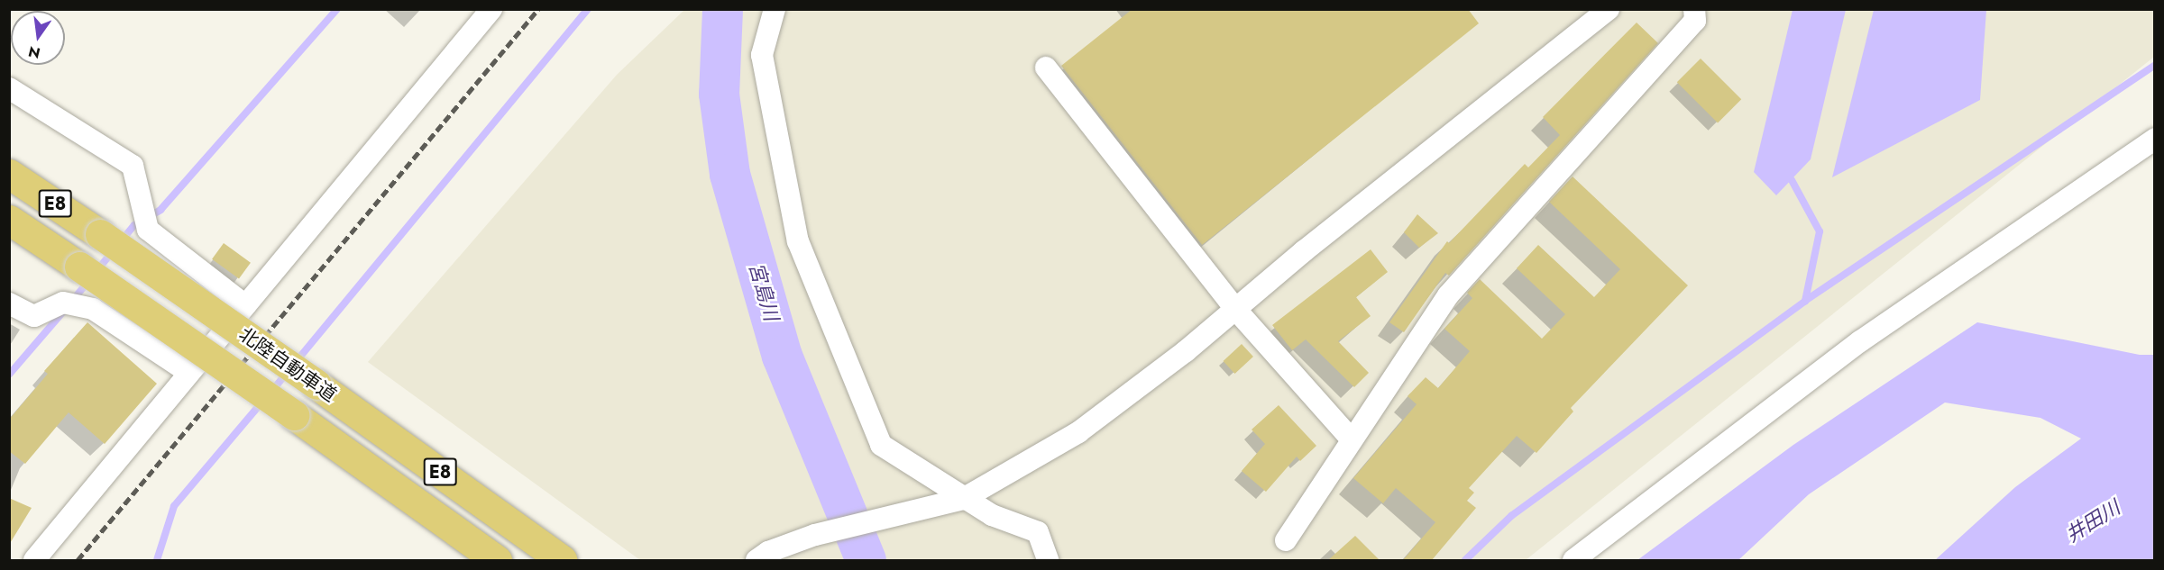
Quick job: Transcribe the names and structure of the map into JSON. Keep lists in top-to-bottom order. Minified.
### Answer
{"streets":{"highway":["E8","北陸自動車道"]},"water":["宮島川","井田川"],"north":"bottom"}
